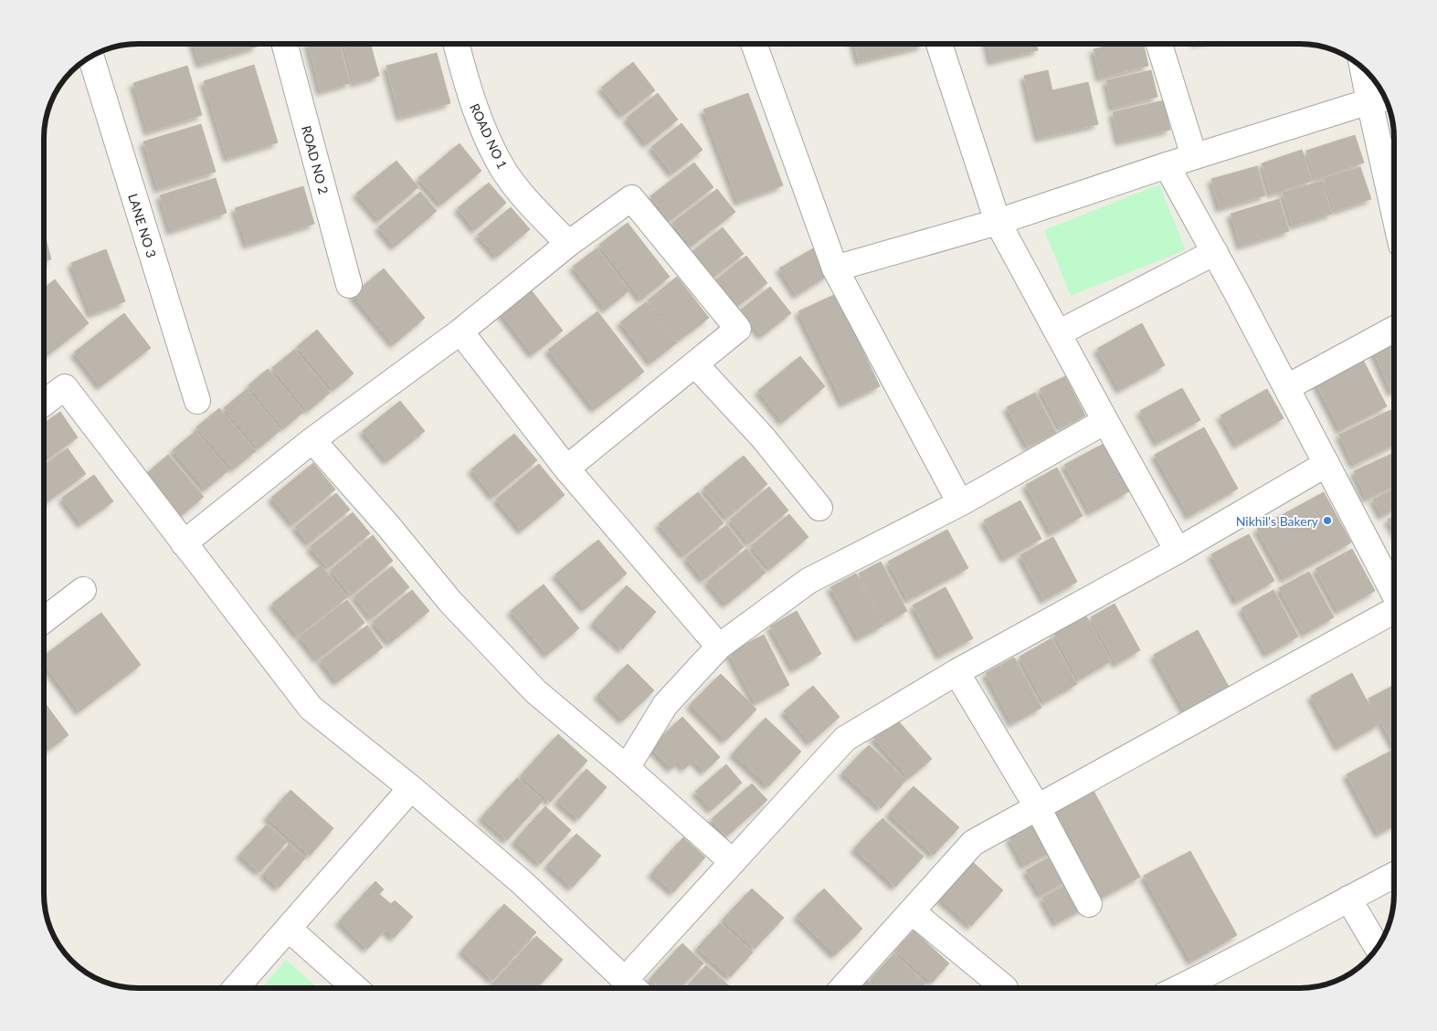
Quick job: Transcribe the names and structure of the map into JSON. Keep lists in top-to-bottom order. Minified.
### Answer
{"streets":{"street":["ROAD NO 1","ROAD NO 2","LANE NO 3"]},"places":["Nikhil's Bakery"]}
